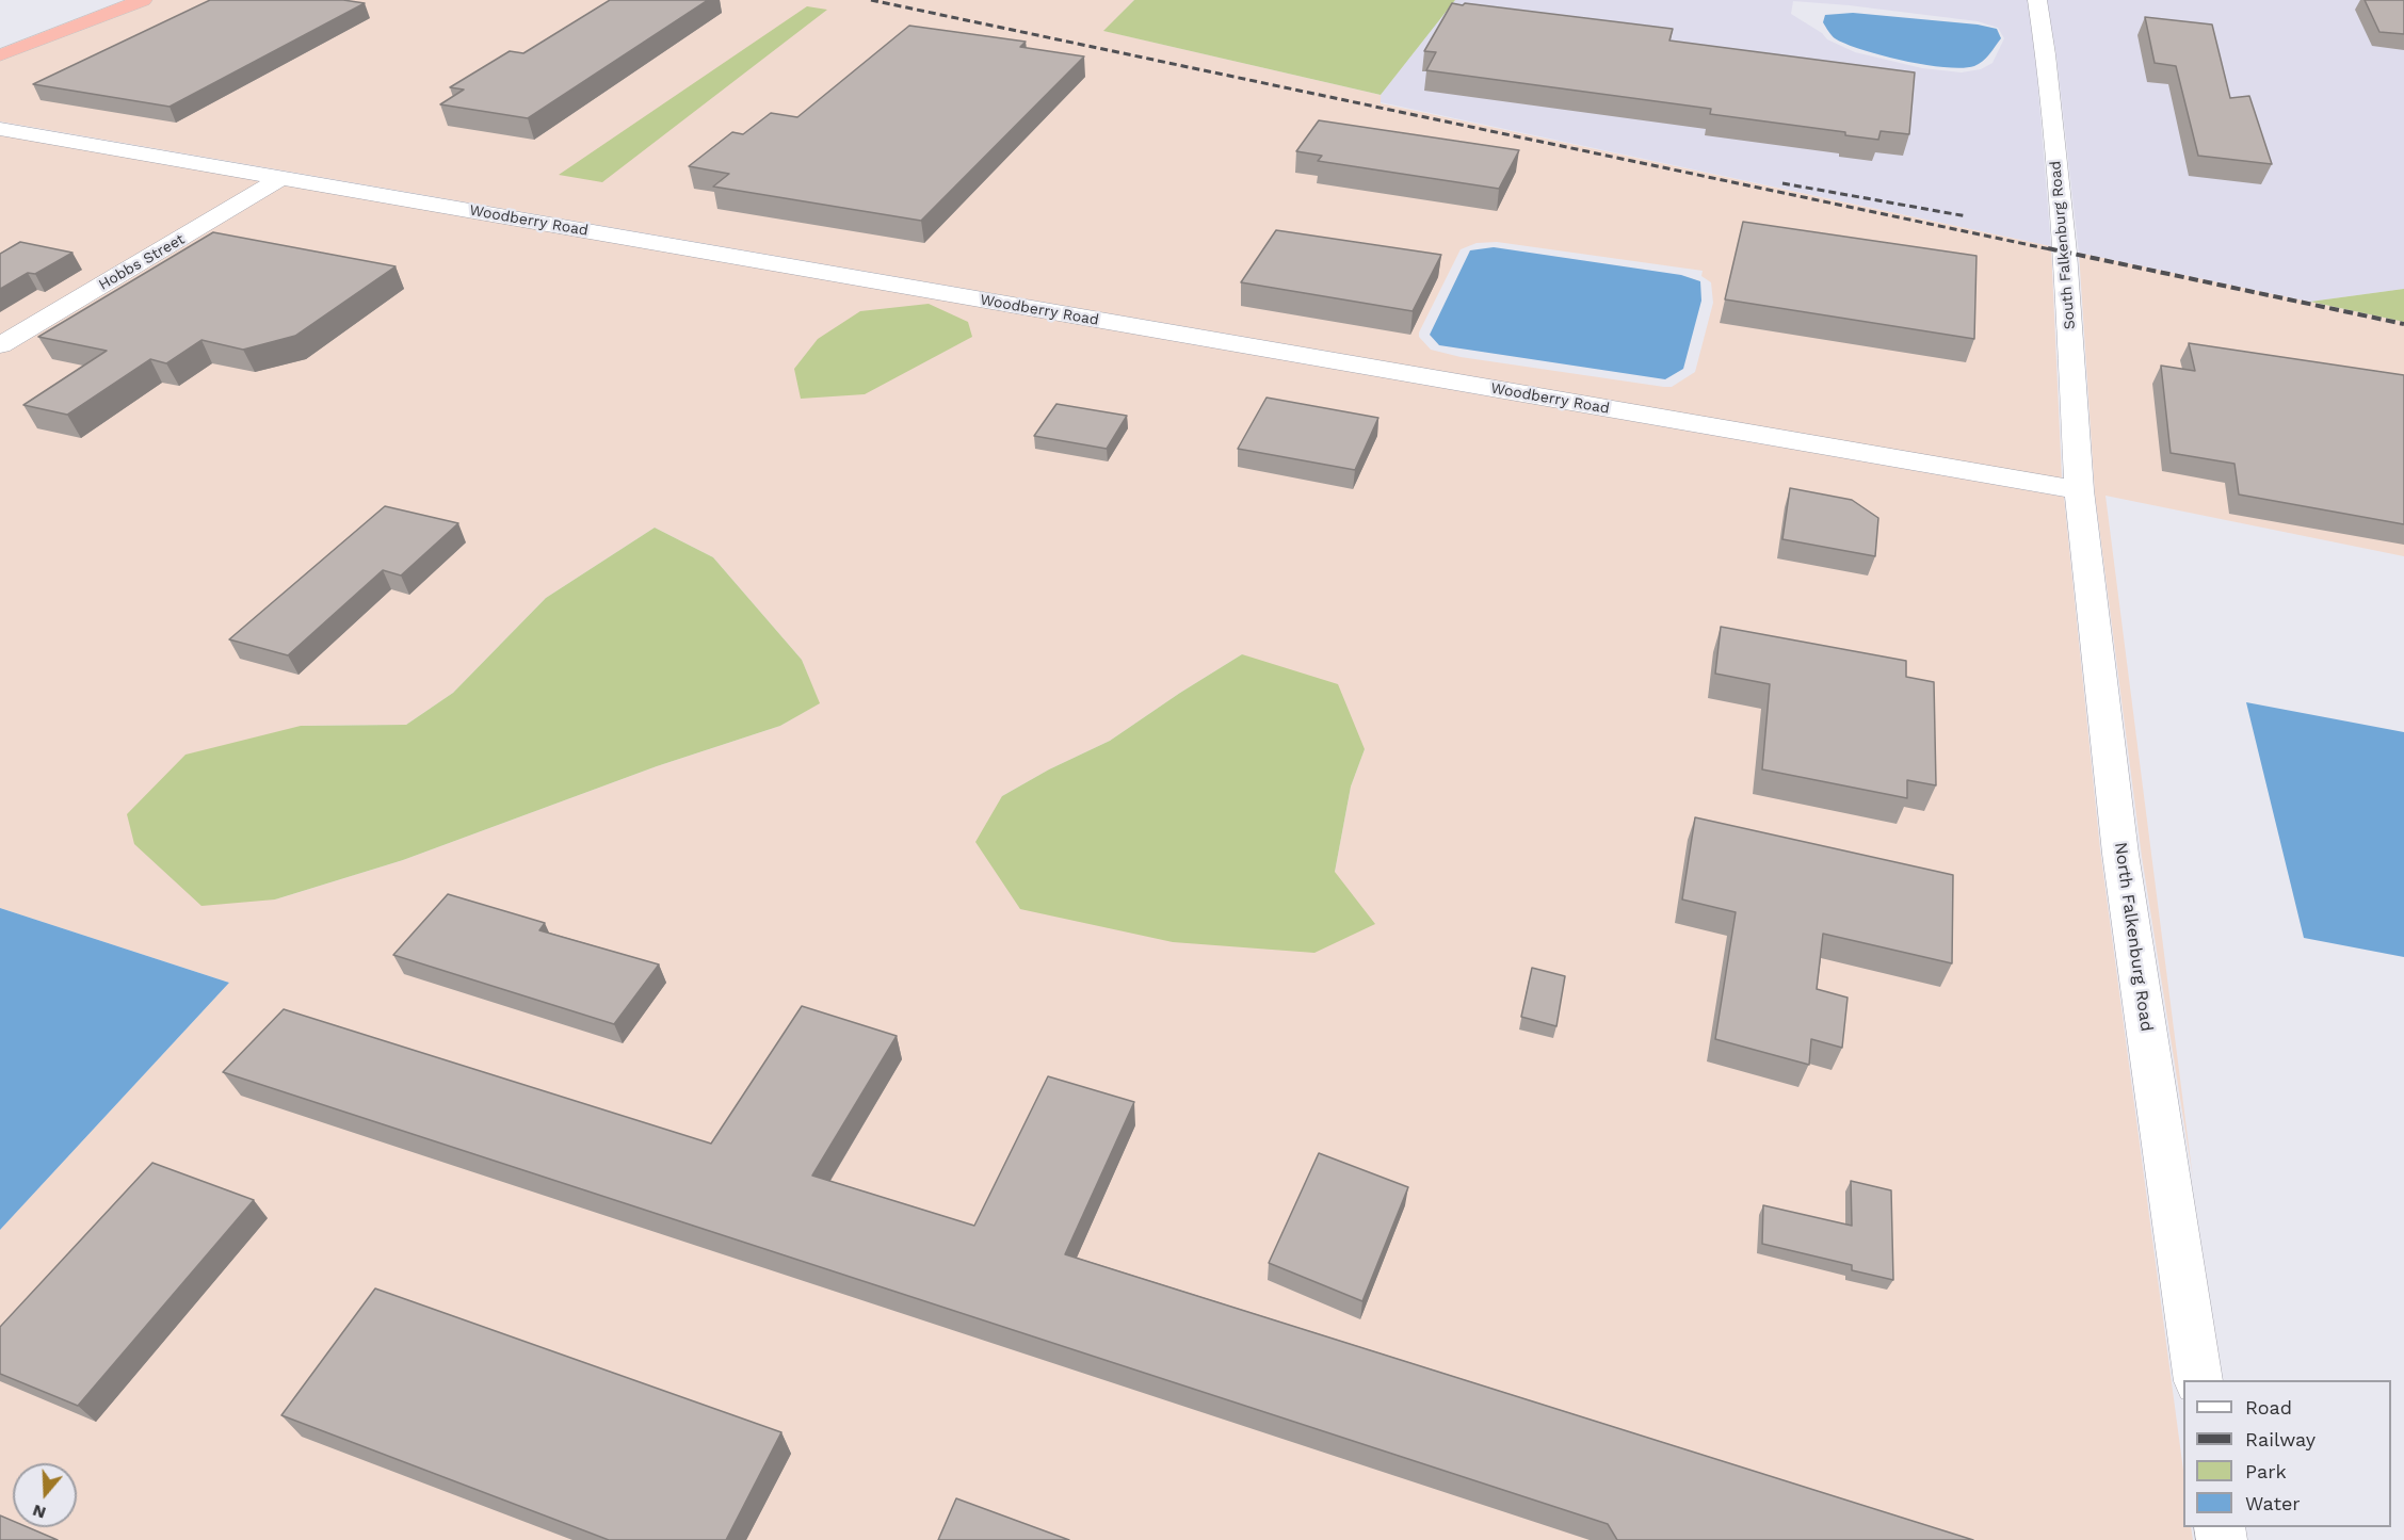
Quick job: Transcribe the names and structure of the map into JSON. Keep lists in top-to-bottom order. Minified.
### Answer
{"streets":{"street":["Woodberry Road","South Falkenburg Road","Hobbs Street","North Falkenburg Road"]},"crossings":[["Woodberry Road","South Falkenburg Road"],["Woodberry Road","Hobbs Street"],["Woodberry Road","North Falkenburg Road"],["South Falkenburg Road","North Falkenburg Road"]],"legend":["Road","Railway","Park","Water"],"north":"bottom"}
